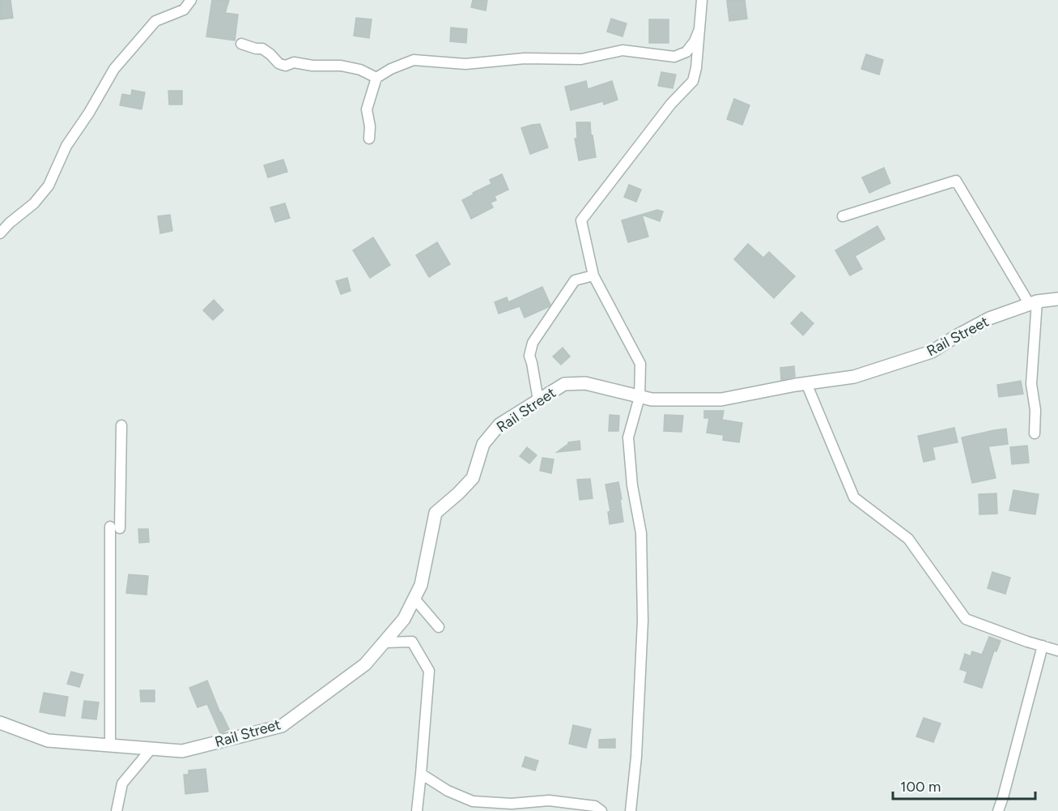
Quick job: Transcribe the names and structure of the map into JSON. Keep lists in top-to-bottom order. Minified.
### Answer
{"streets":{"street":["Rail Street"]},"scale_bar":"100 m"}
